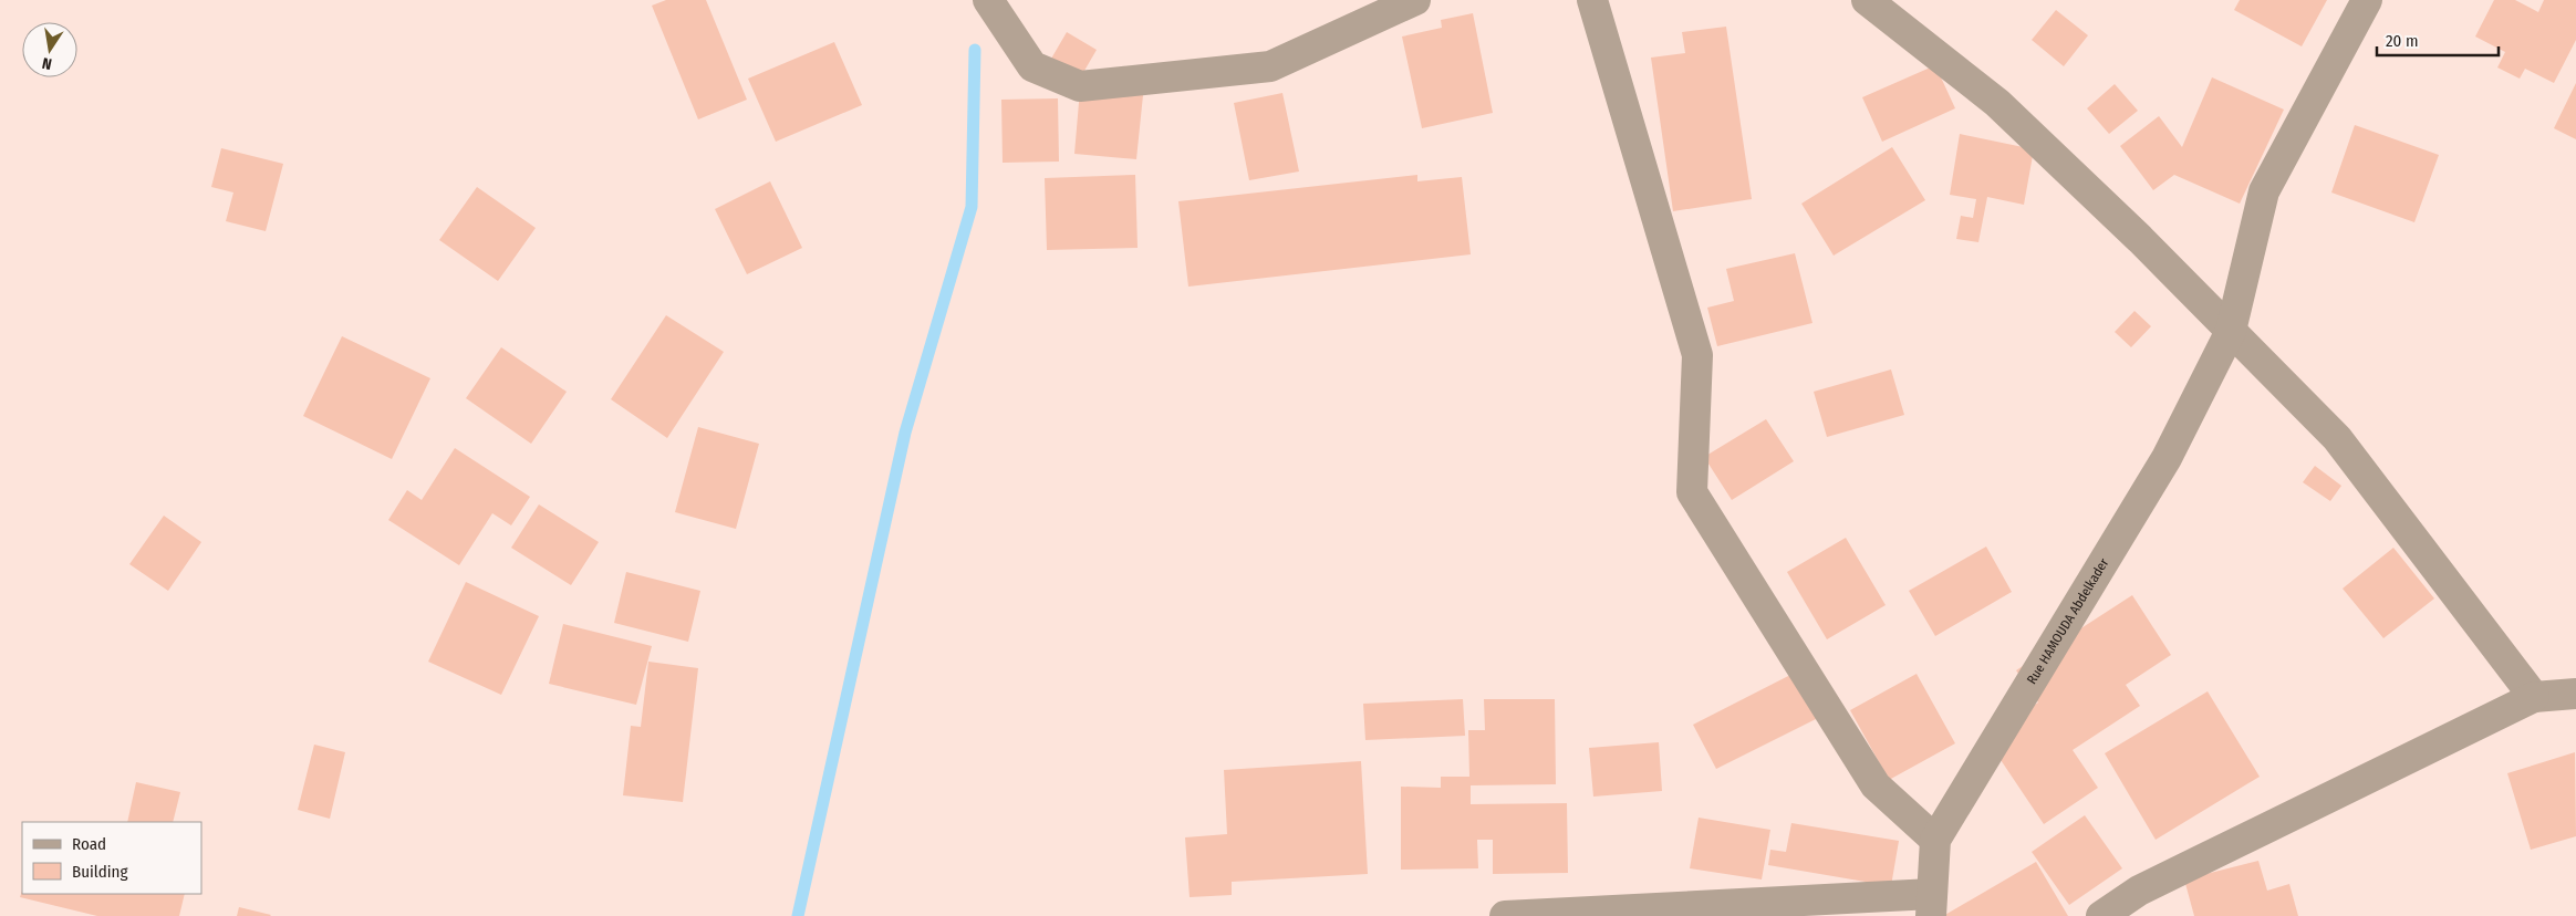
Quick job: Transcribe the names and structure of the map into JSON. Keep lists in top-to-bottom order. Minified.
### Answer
{"streets":{"street":["Rue HAMOUDA Abdelkader"]},"legend":["Road","Building"],"scale_bar":"20 m","north":"bottom"}
